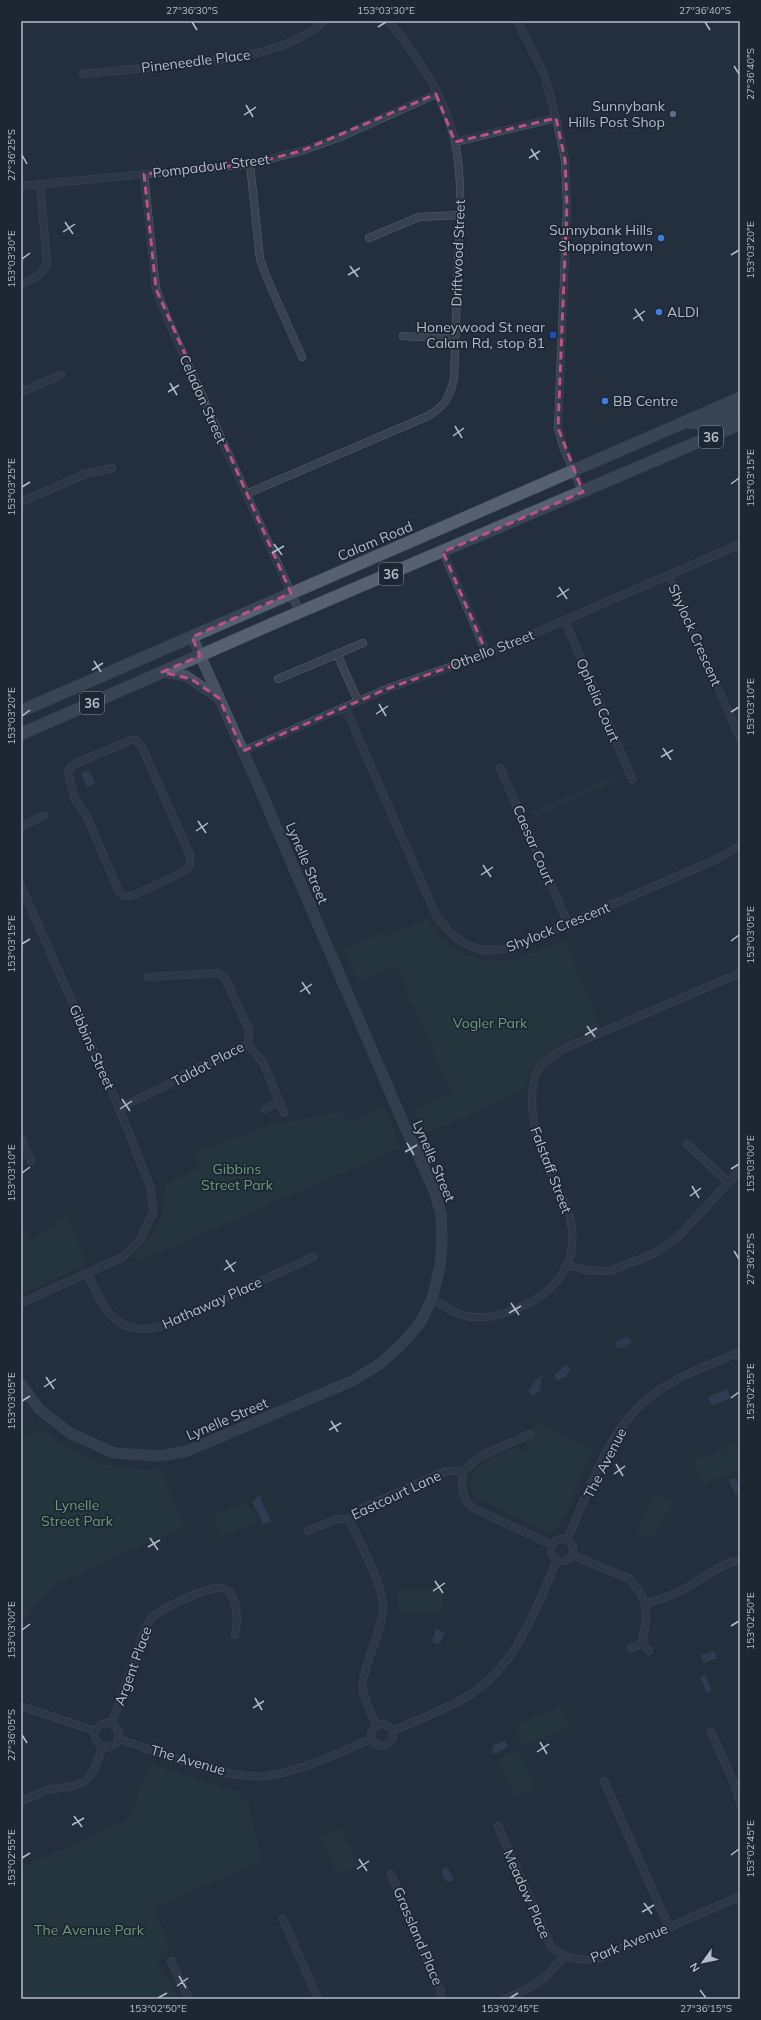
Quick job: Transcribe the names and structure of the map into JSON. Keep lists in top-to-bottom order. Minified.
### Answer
{"streets":{"main road":["36","Calam Road"],"street":["Pineneedle Place","Pompadour Street","Driftwood Street","Celadon Street","Shylock Crescent","Othello Street","Ophelia Court","Caesar Court","Lynelle Street","Gibbins Street","Taldot Place","Falstaff Street","Hathaway Place","The Avenue","Eastcourt Lane","Argent Place","Meadow Place","Grassland Place","Park Avenue"]},"crossings":[["Pompadour Street","Driftwood Street"],["Pompadour Street","Celadon Street"],["Driftwood Street","Celadon Street"],["Celadon Street","36"],["Celadon Street","Calam Road"],["36","Lynelle Street"],["Calam Road","Lynelle Street"],["Shylock Crescent","Othello Street"],["Shylock Crescent","Caesar Court"],["Othello Street","Ophelia Court"],["Othello Street","Lynelle Street"],["Lynelle Street","Falstaff Street"],["Gibbins Street","Taldot Place"],["Gibbins Street","Hathaway Place"],["The Avenue","Argent Place"],["Meadow Place","Park Avenue"]],"parks":["Vogler Park","Gibbins Street Park","Lynelle Street Park","The Avenue Park"],"places":{"other":["Sunnybank Hills Post Shop","Sunnybank Hills Shoppingtown","ALDI","BB Centre"],"transit":["Honeywood St near Calam Rd, stop 81"]},"north":"bottom left","coordinates":["27°36'30\"S","153°03'30\"E","27°36'40\"S","27°36'25\"S","153°03'20\"E","153°03'15\"E","153°03'25\"E","153°03'10\"E","153°03'05\"E","153°03'00\"E","153°02'55\"E","153°02'50\"E","27°36'05\"S","153°02'45\"E","27°36'15\"S"]}
